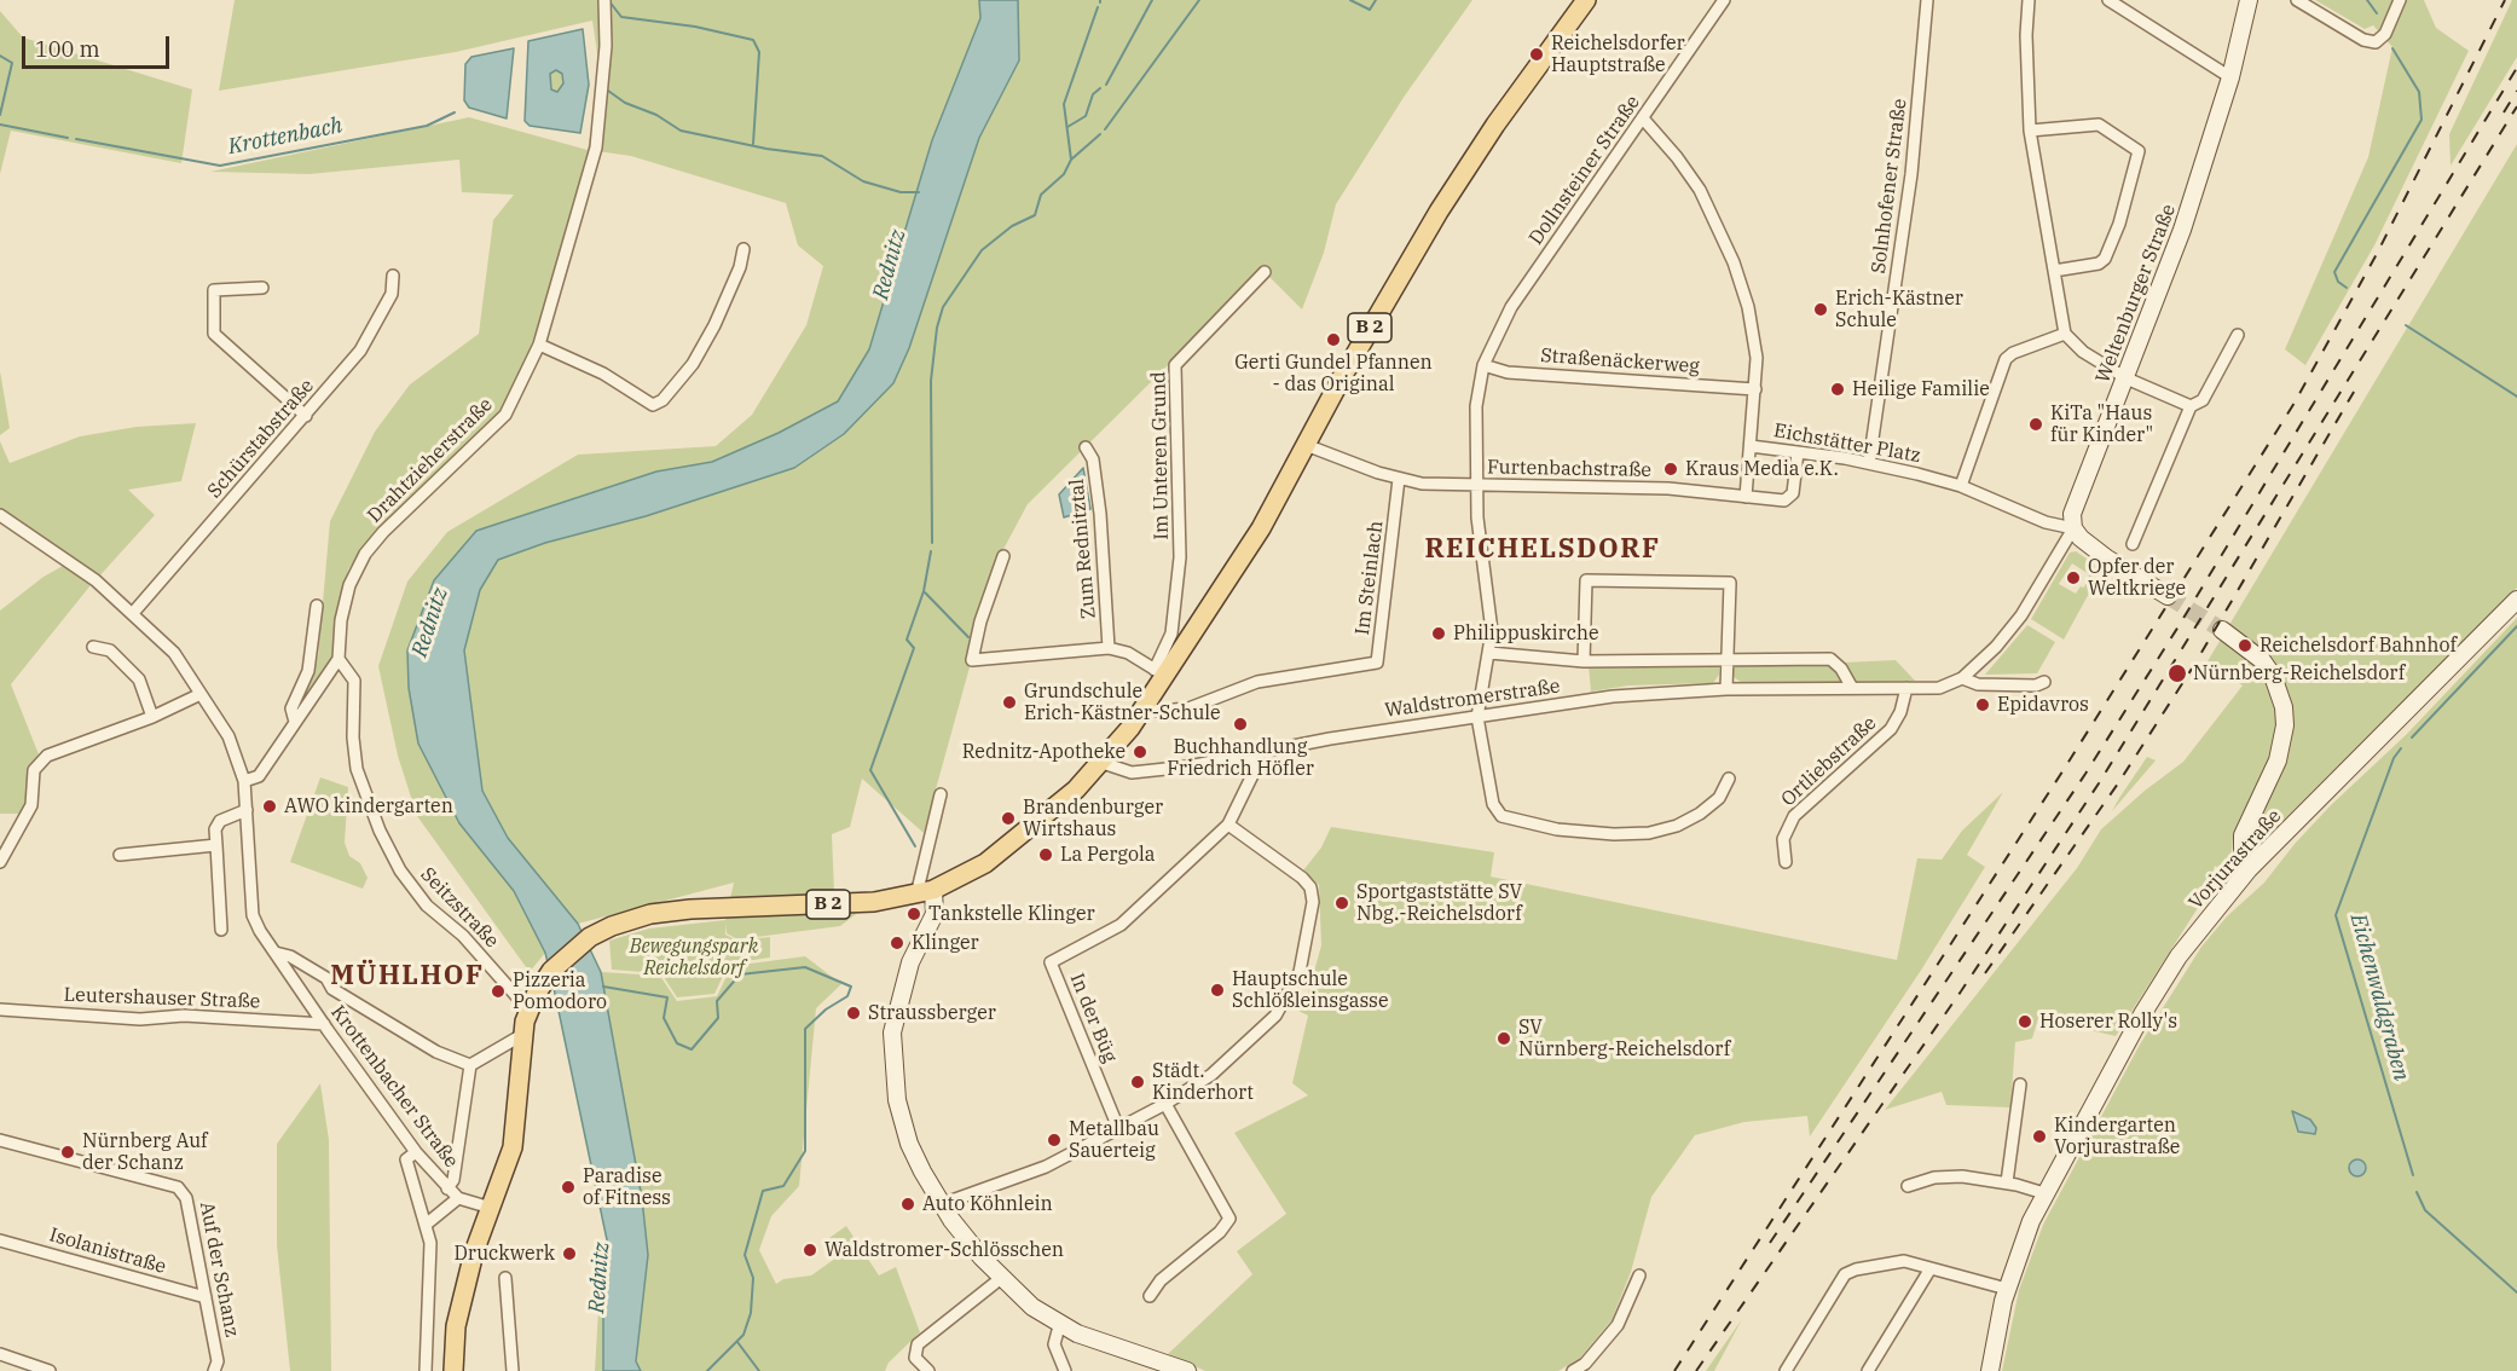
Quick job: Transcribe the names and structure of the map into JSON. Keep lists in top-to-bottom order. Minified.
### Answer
{"streets":{"main road":["Weltenburger Straße","B 2","Vorjurastraße"],"street":["Dollnsteiner Straße","Solnhofener Straße","Straßenäckerweg","Schürstabstraße","Eichstätter Platz","Im Unteren Grund","Drahtzieherstraße","Furtenbachstraße","Zum Rednitztal","Im Steinlach","Waldstromerstraße","Ortliebstraße","Seitzstraße","Leutershauser Straße","In der Büg","Krottenbacher Straße","Isolanistraße","Auf der Schanz"]},"crossings":[["Dollnsteiner Straße","Straßenäckerweg"],["Dollnsteiner Straße","Eichstätter Platz"],["Dollnsteiner Straße","Furtenbachstraße"],["Dollnsteiner Straße","Waldstromerstraße"],["Solnhofener Straße","Eichstätter Platz"],["Weltenburger Straße","Eichstätter Platz"],["Weltenburger Straße","Waldstromerstraße"],["B 2","Im Unteren Grund"],["B 2","Furtenbachstraße"],["B 2","Im Steinlach"],["B 2","Waldstromerstraße"],["B 2","Seitzstraße"],["B 2","Krottenbacher Straße"],["Straßenäckerweg","Eichstätter Platz"],["Schürstabstraße","Krottenbacher Straße"],["Eichstätter Platz","Furtenbachstraße"],["Eichstätter Platz","Waldstromerstraße"],["Drahtzieherstraße","Seitzstraße"],["Furtenbachstraße","Im Steinlach"],["Waldstromerstraße","Ortliebstraße"],["Waldstromerstraße","In der Büg"],["Leutershauser Straße","Krottenbacher Straße"],["Isolanistraße","Auf der Schanz"]],"districts":["REICHELSDORF","MÜHLHOF"],"water":["Krottenbach","Rednitz","Eichenwaldgraben"],"parks":["Bewegungspark Reichelsdorf"],"places":["Reichelsdorfer Hauptstraße","Erich-Kästner Schule","Gerti Gundel Pfannen - das Original","Heilige Familie","KiTa \"Haus für Kinder\"","Kraus Media e.K.","Opfer der Weltkriege","Philippuskirche","Reichelsdorf Bahnhof","Nürnberg-Reichelsdorf","Grundschule Erich-Kästner-Schule","Epidavros","Buchhandlung Friedrich Höfler","Rednitz-Apotheke","AWO kindergarten","Brandenburger Wirtshaus","La Pergola","Sportgaststätte SV Nbg.-Reichelsdorf","Tankstelle Klinger","Klinger","Hauptschule Schlößleinsgasse","Pizzeria Pomodoro","Straussberger","Hoserer Rolly's","SV Nürnberg-Reichelsdorf","Städt. Kinderhort","Kindergarten Vorjurastraße","Metallbau Sauerteig","Nürnberg Auf der Schanz","Paradise of Fitness","Auto Köhnlein","Waldstromer-Schlösschen","Druckwerk"],"scale_bar":"100 m"}
